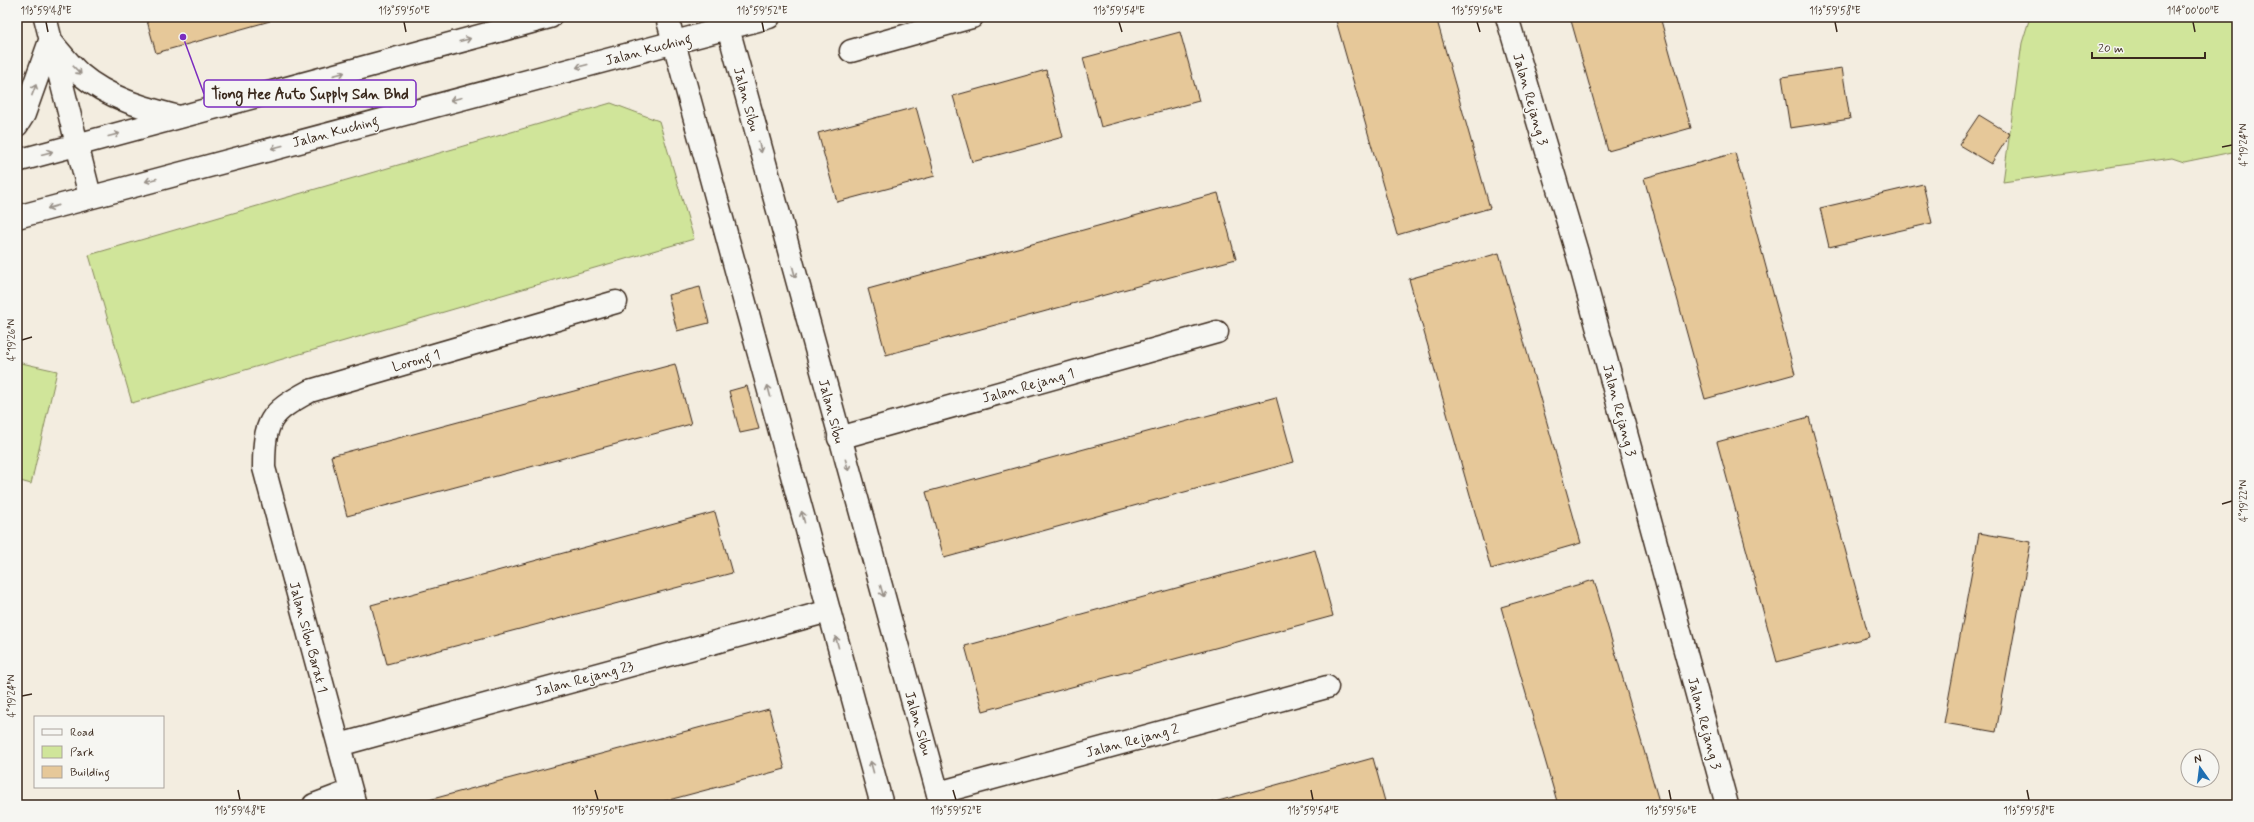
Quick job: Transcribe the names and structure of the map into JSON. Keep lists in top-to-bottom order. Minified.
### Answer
{"streets":{"street":["Jalan Kuching","Jalan Sibu","Jalan Rejang 3","Lorong 1","Jalan Rejang 1","Jalan Sibu Barat 1","Jalan Rejang 23","Jalan Rejang 2"]},"crossings":[["Jalan Kuching","Jalan Sibu"],["Jalan Sibu","Jalan Rejang 1"],["Jalan Sibu","Jalan Rejang 2"],["Lorong 1","Jalan Sibu Barat 1"],["Jalan Sibu Barat 1","Jalan Rejang 23"]],"places":["Tiong Hee Auto Supply Sdn Bhd"],"legend":["Road","Park","Building"],"scale_bar":"20 m","north":"top","coordinates":["113°59'48\"E","113°59'50\"E","113°59'52\"E","113°59'54\"E","113°59'56\"E","113°59'58\"E","114°00'00\"E","4°19'24\"N","4°19'26\"N","4°19'22\"N"]}
